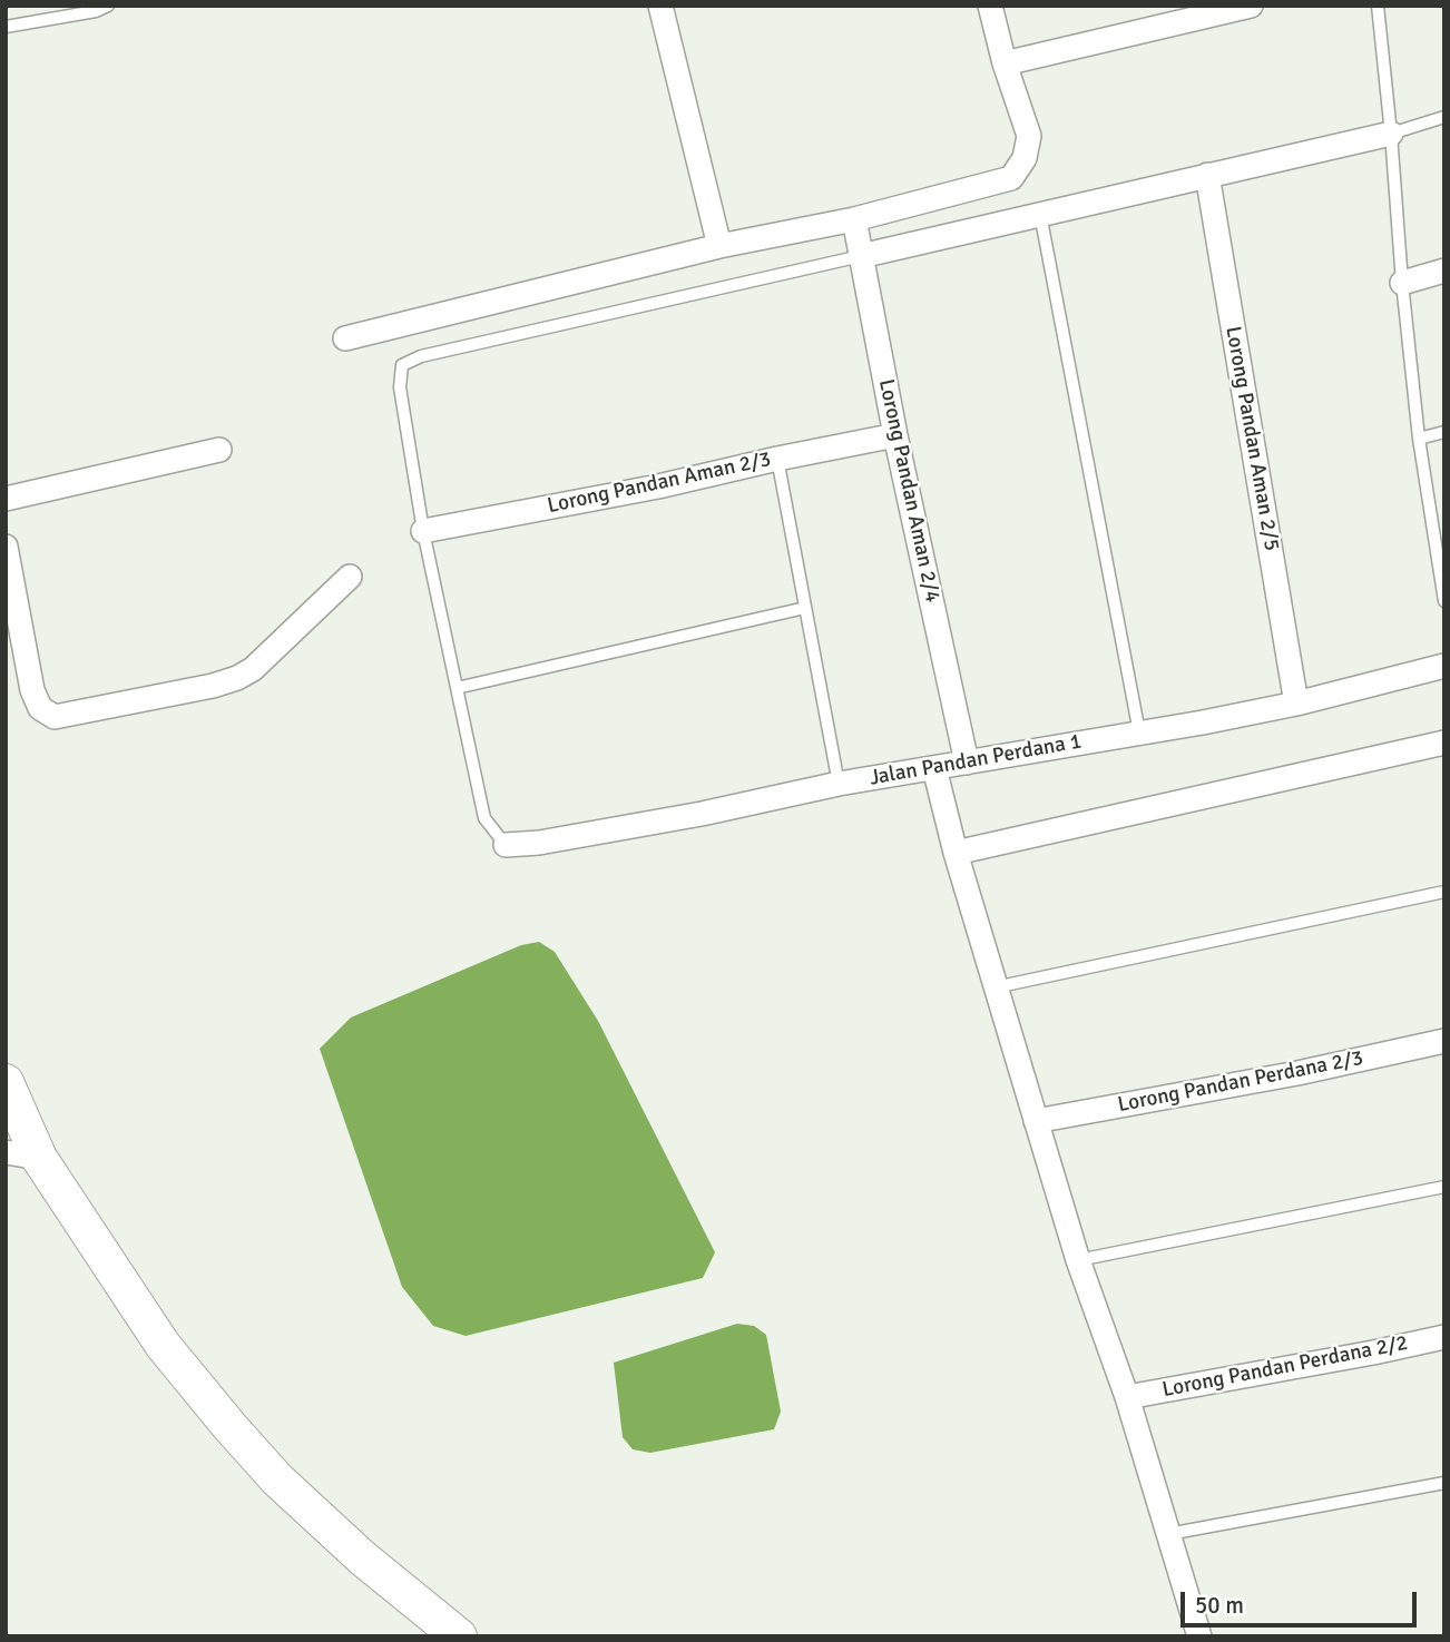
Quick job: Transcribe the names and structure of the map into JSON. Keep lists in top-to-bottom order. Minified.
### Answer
{"streets":{"street":["Lorong Pandan Aman 2/5","Lorong Pandan Aman 2/3","Lorong Pandan Aman 2/4","Jalan Pandan Perdana 1","Lorong Pandan Perdana 2/3","Lorong Pandan Perdana 2/2"]},"crossings":[["Lorong Pandan Aman 2/5","Jalan Pandan Perdana 1"],["Lorong Pandan Aman 2/3","Lorong Pandan Aman 2/4"],["Lorong Pandan Aman 2/4","Jalan Pandan Perdana 1"]],"scale_bar":"50 m"}
